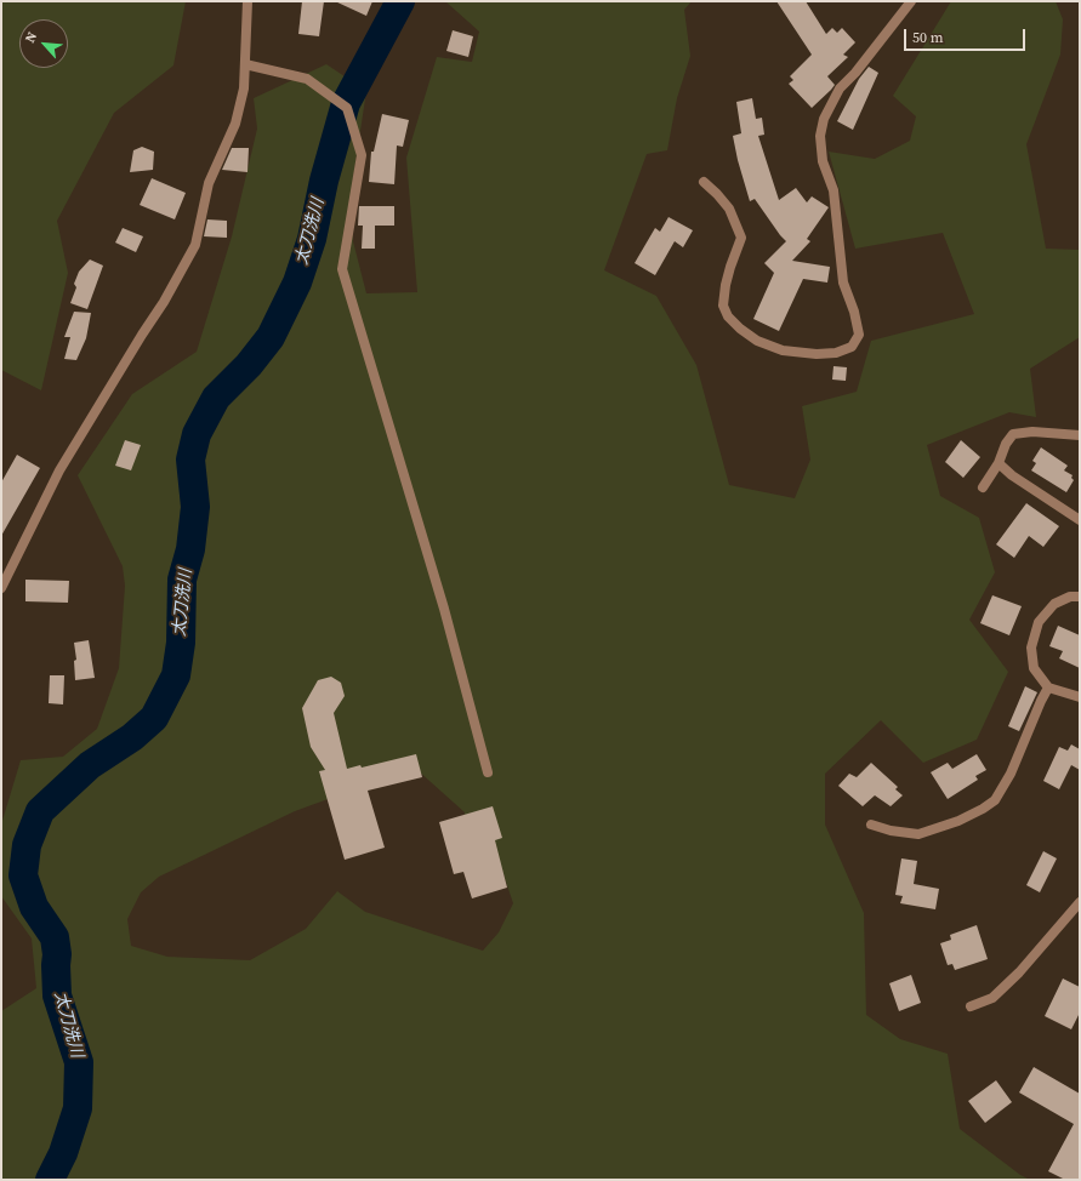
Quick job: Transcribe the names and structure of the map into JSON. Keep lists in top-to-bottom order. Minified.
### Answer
{"water":["太刀洗川"],"scale_bar":"50 m","north":"top left"}
